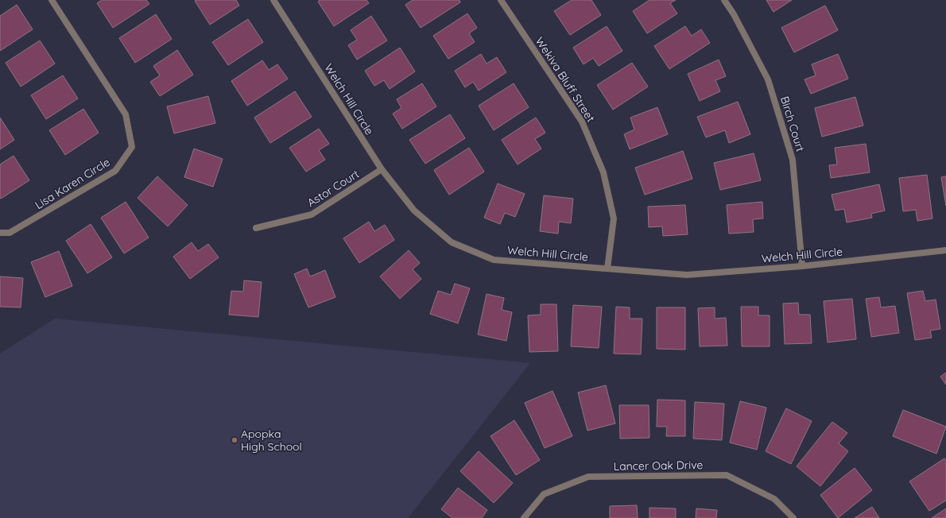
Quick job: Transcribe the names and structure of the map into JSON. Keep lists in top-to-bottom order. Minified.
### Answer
{"streets":{"street":["Wekiva Bluff Street","Welch Hill Circle","Birch Court","Lisa Karen Circle","Astor Court","Lancer Oak Drive"]},"crossings":[["Wekiva Bluff Street","Welch Hill Circle"],["Welch Hill Circle","Birch Court"],["Welch Hill Circle","Astor Court"]],"places":["Apopka High School"]}
